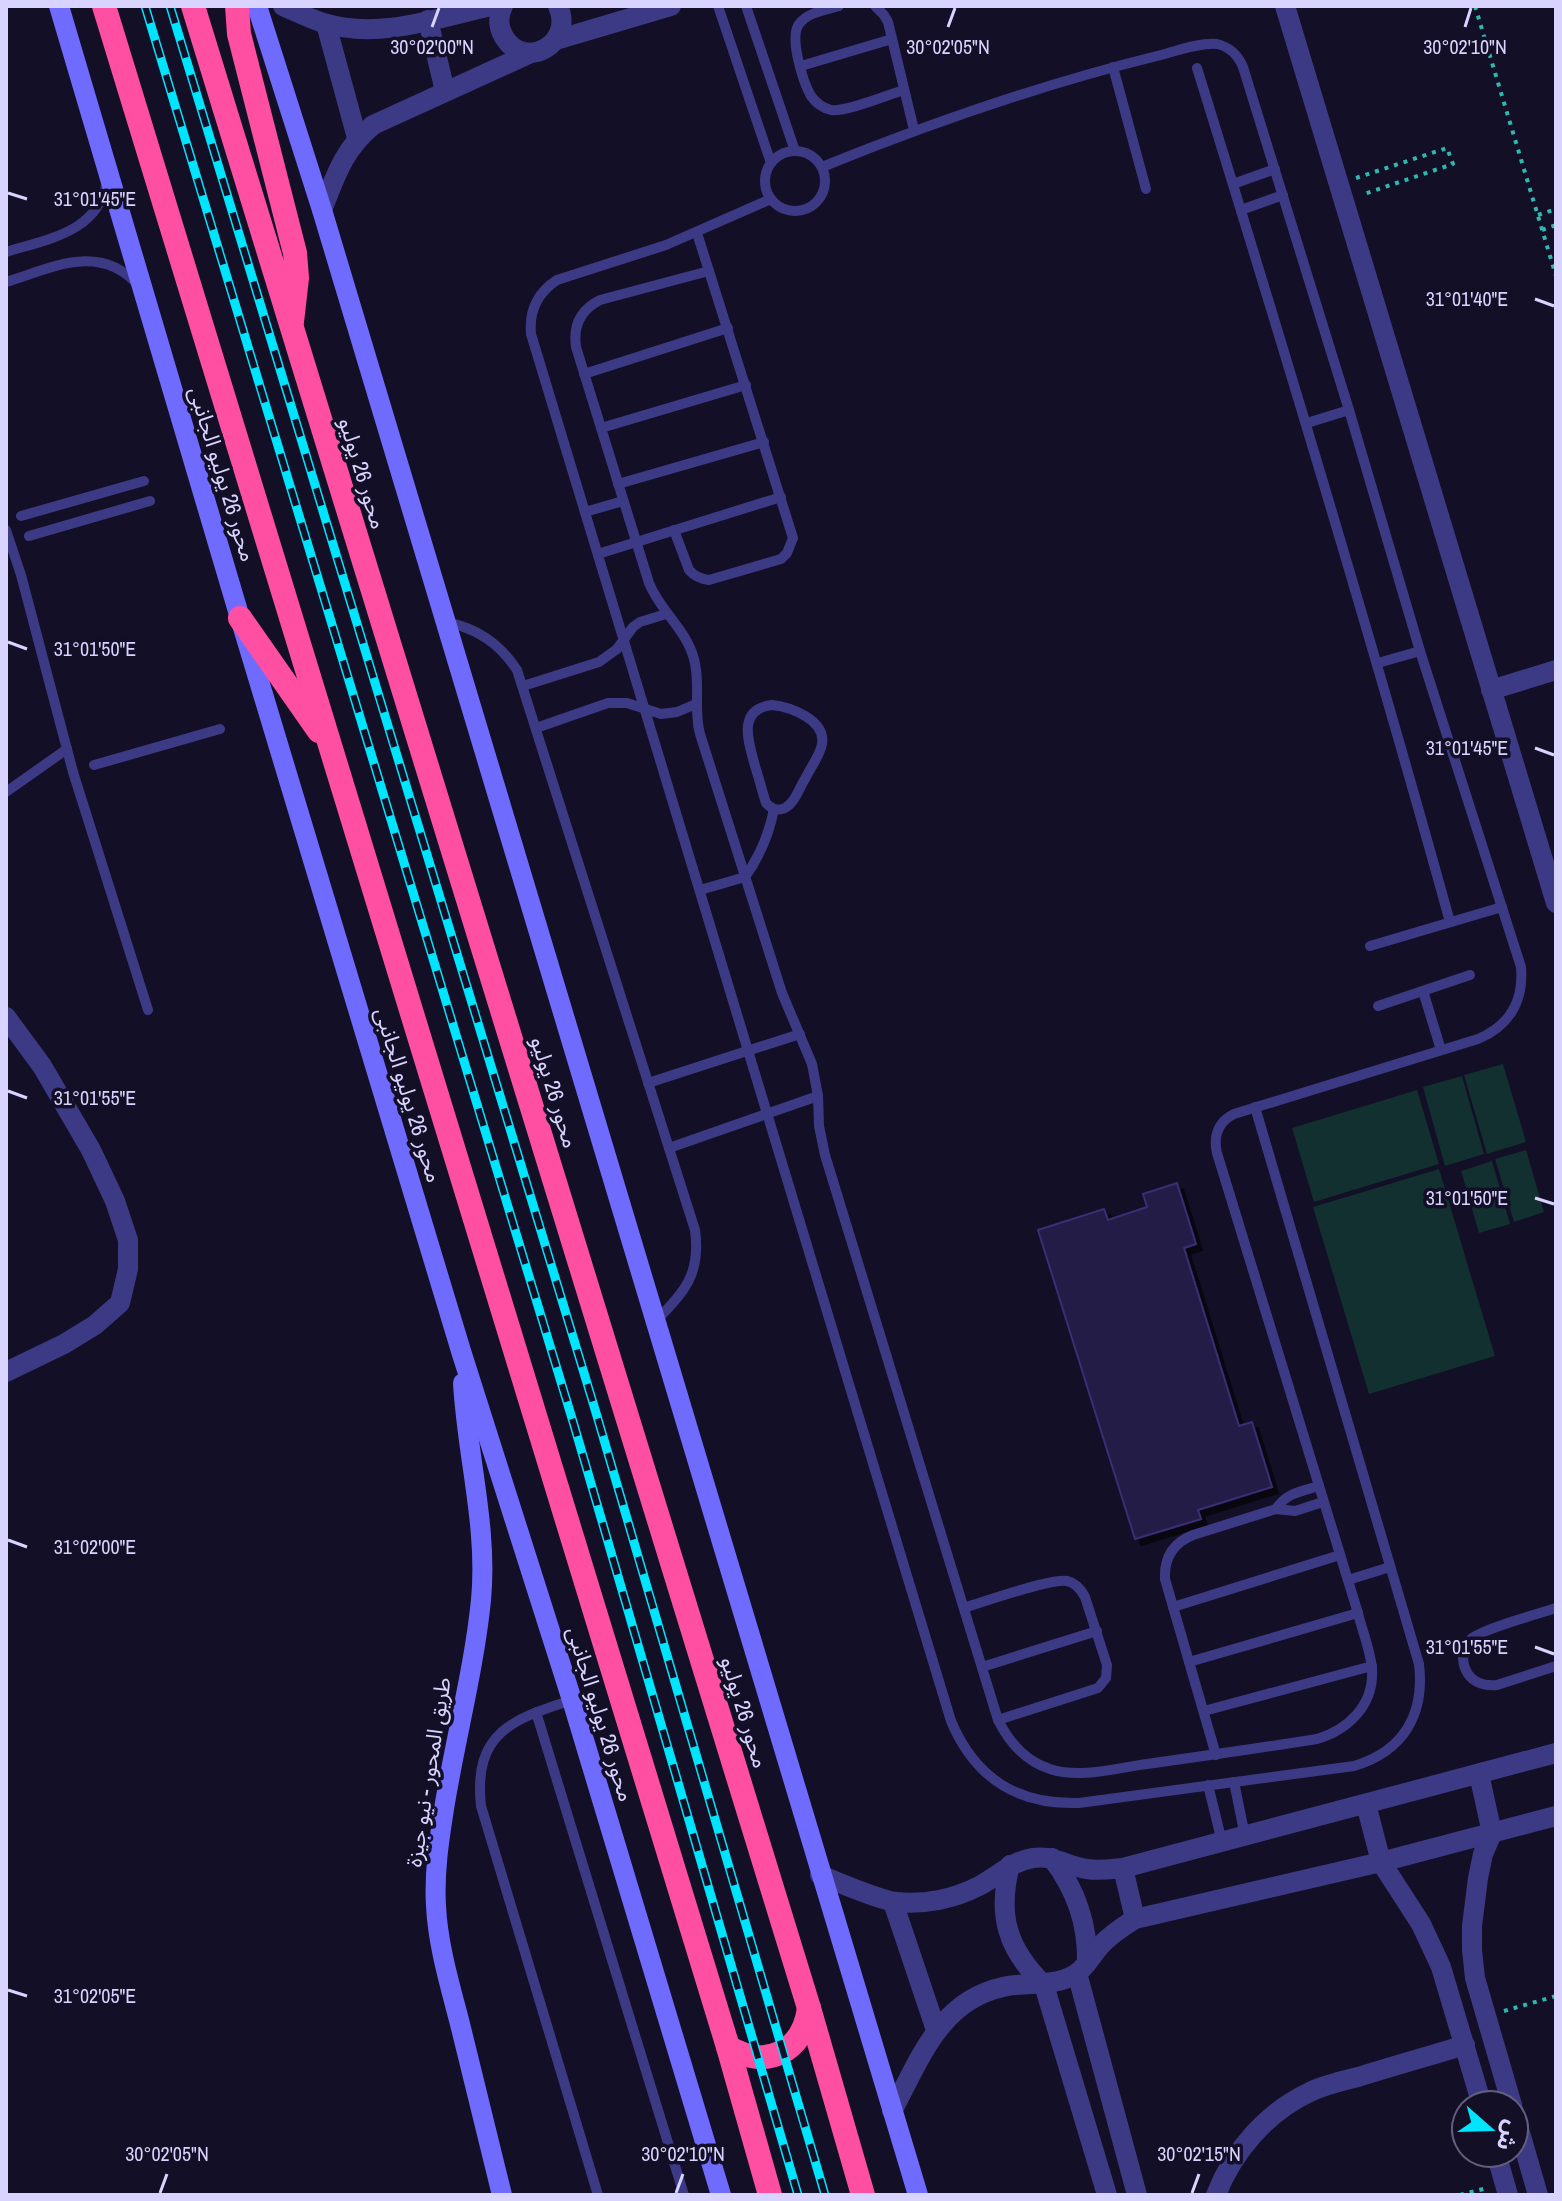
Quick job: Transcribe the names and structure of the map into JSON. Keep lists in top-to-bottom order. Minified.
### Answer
{"streets":{"highway":["محور 26 يوليو"],"main road":["محور 26 يوليو الجانبى","طريق المحور - نيو جيزة"]},"crossings":[["محور 26 يوليو الجانبى","طريق المحور - نيو جيزة"]],"north":"right","coordinates":["30°02'00\"N","30°02'05\"N","30°02'10\"N","31°01'45\"E","31°01'40\"E","31°01'50\"E","31°01'55\"E","31°02'00\"E","31°02'05\"E","30°02'15\"N"]}
